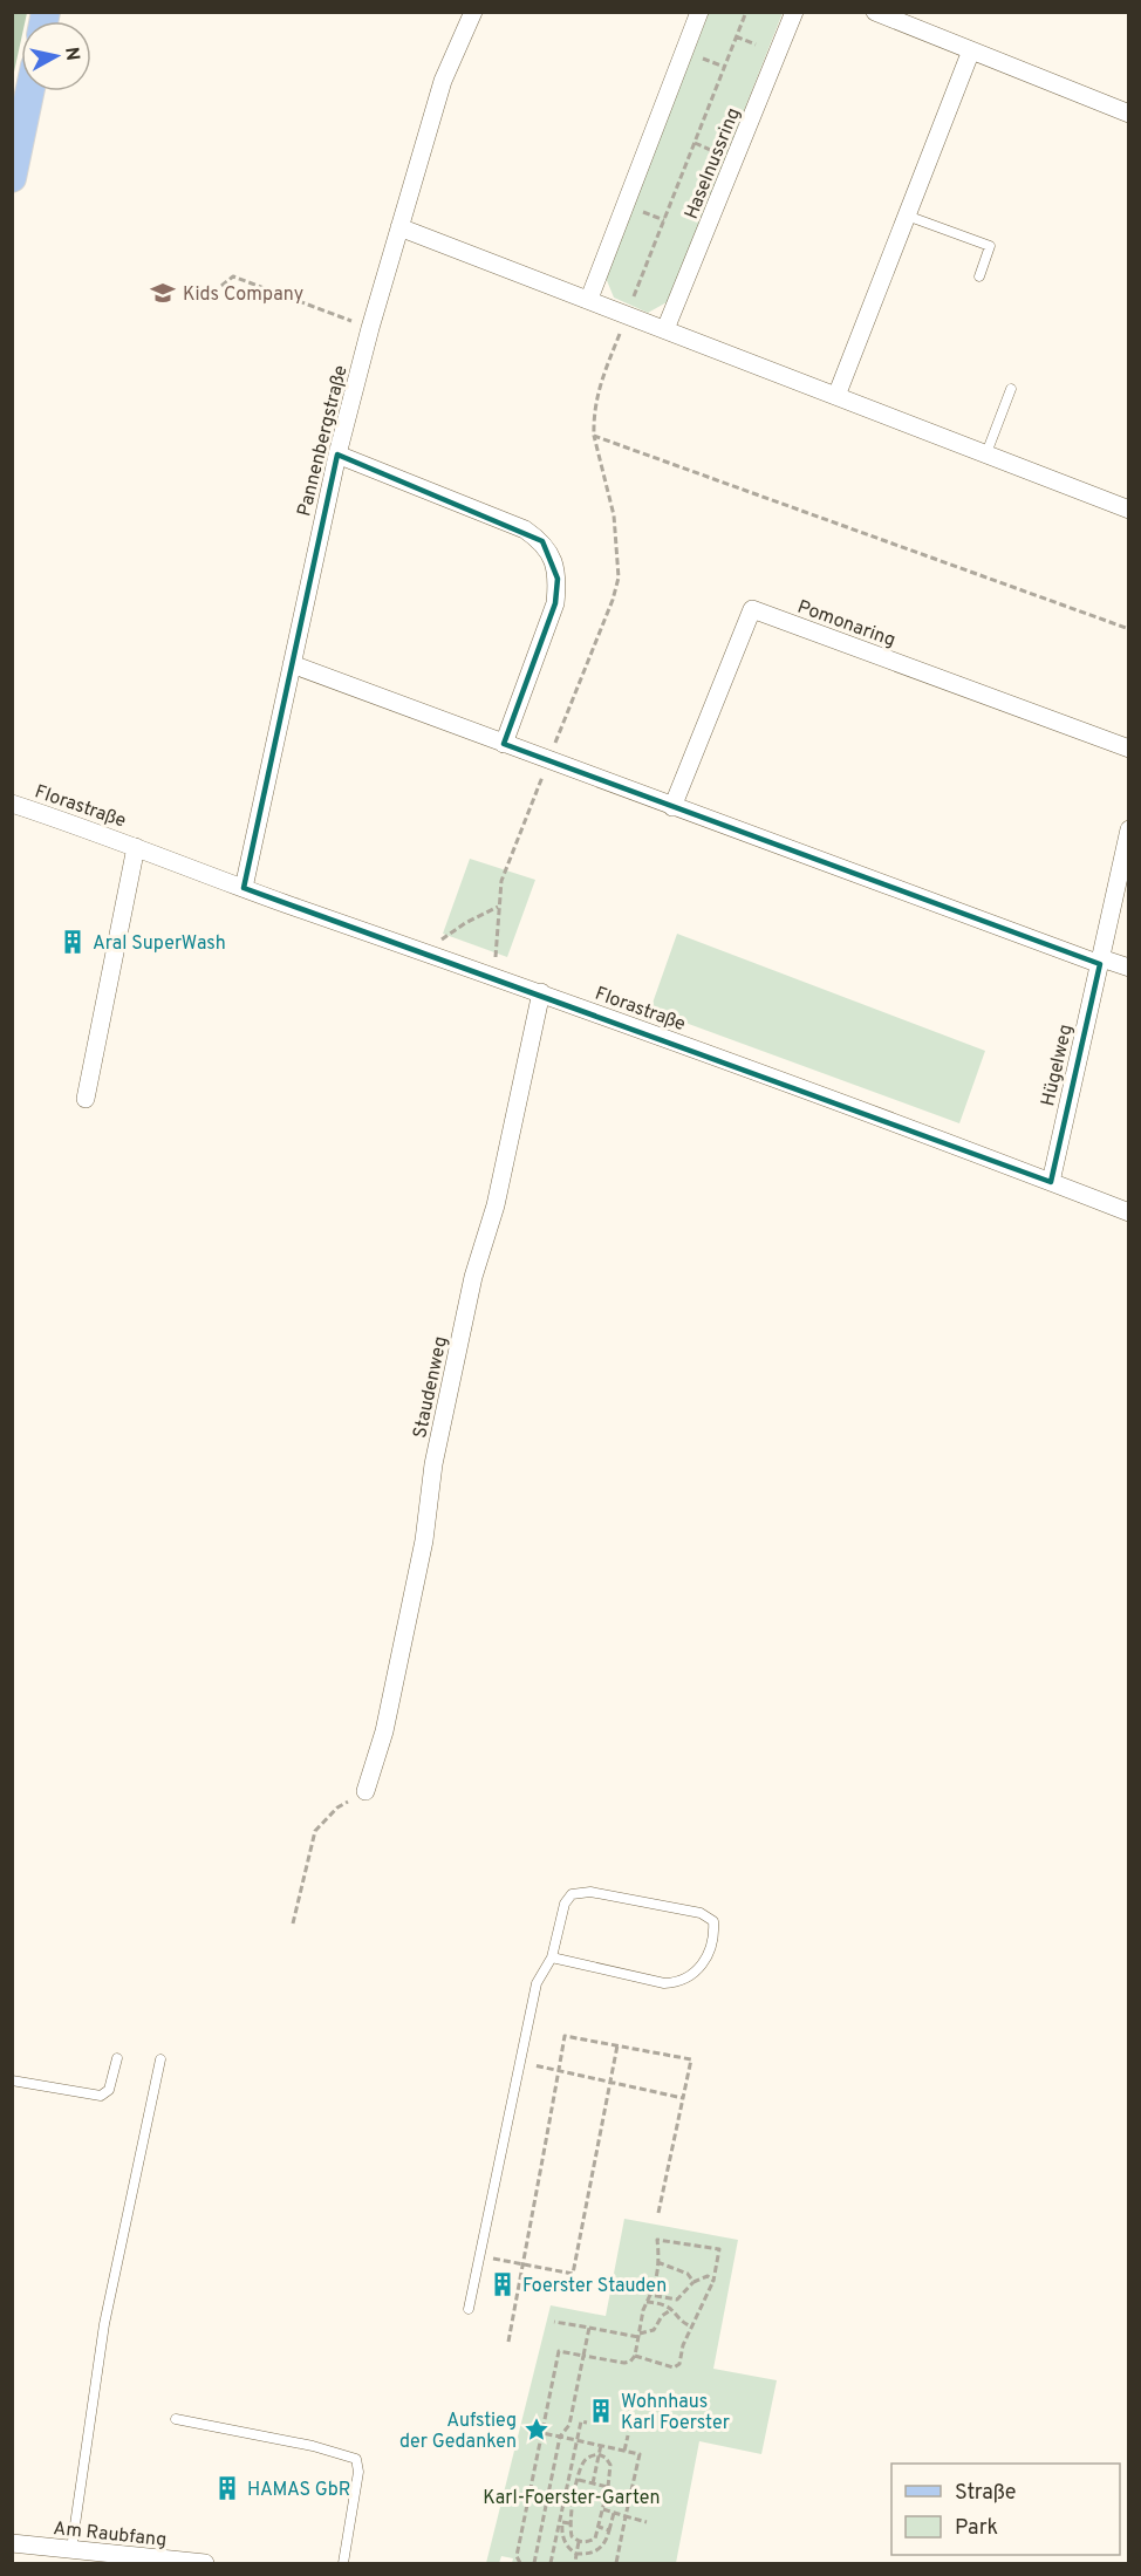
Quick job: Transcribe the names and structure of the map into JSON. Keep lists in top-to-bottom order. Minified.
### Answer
{"streets":{"street":["Haselnussring","Pannenbergstraße","Pomonaring","Florastraße","Hügelweg","Staudenweg","Am Raubfang"]},"crossings":[["Pannenbergstraße","Florastraße"],["Florastraße","Hügelweg"],["Florastraße","Staudenweg"]],"parks":["Karl-Foerster-Garten"],"places":{"school or university":["Kids Company"],"building":["Aral SuperWash","Foerster Stauden","Wohnhaus Karl Foerster","HAMAS GbR"],"place":["Aufstieg der Gedanken"]},"legend":["Straße","Park"],"north":"right"}
